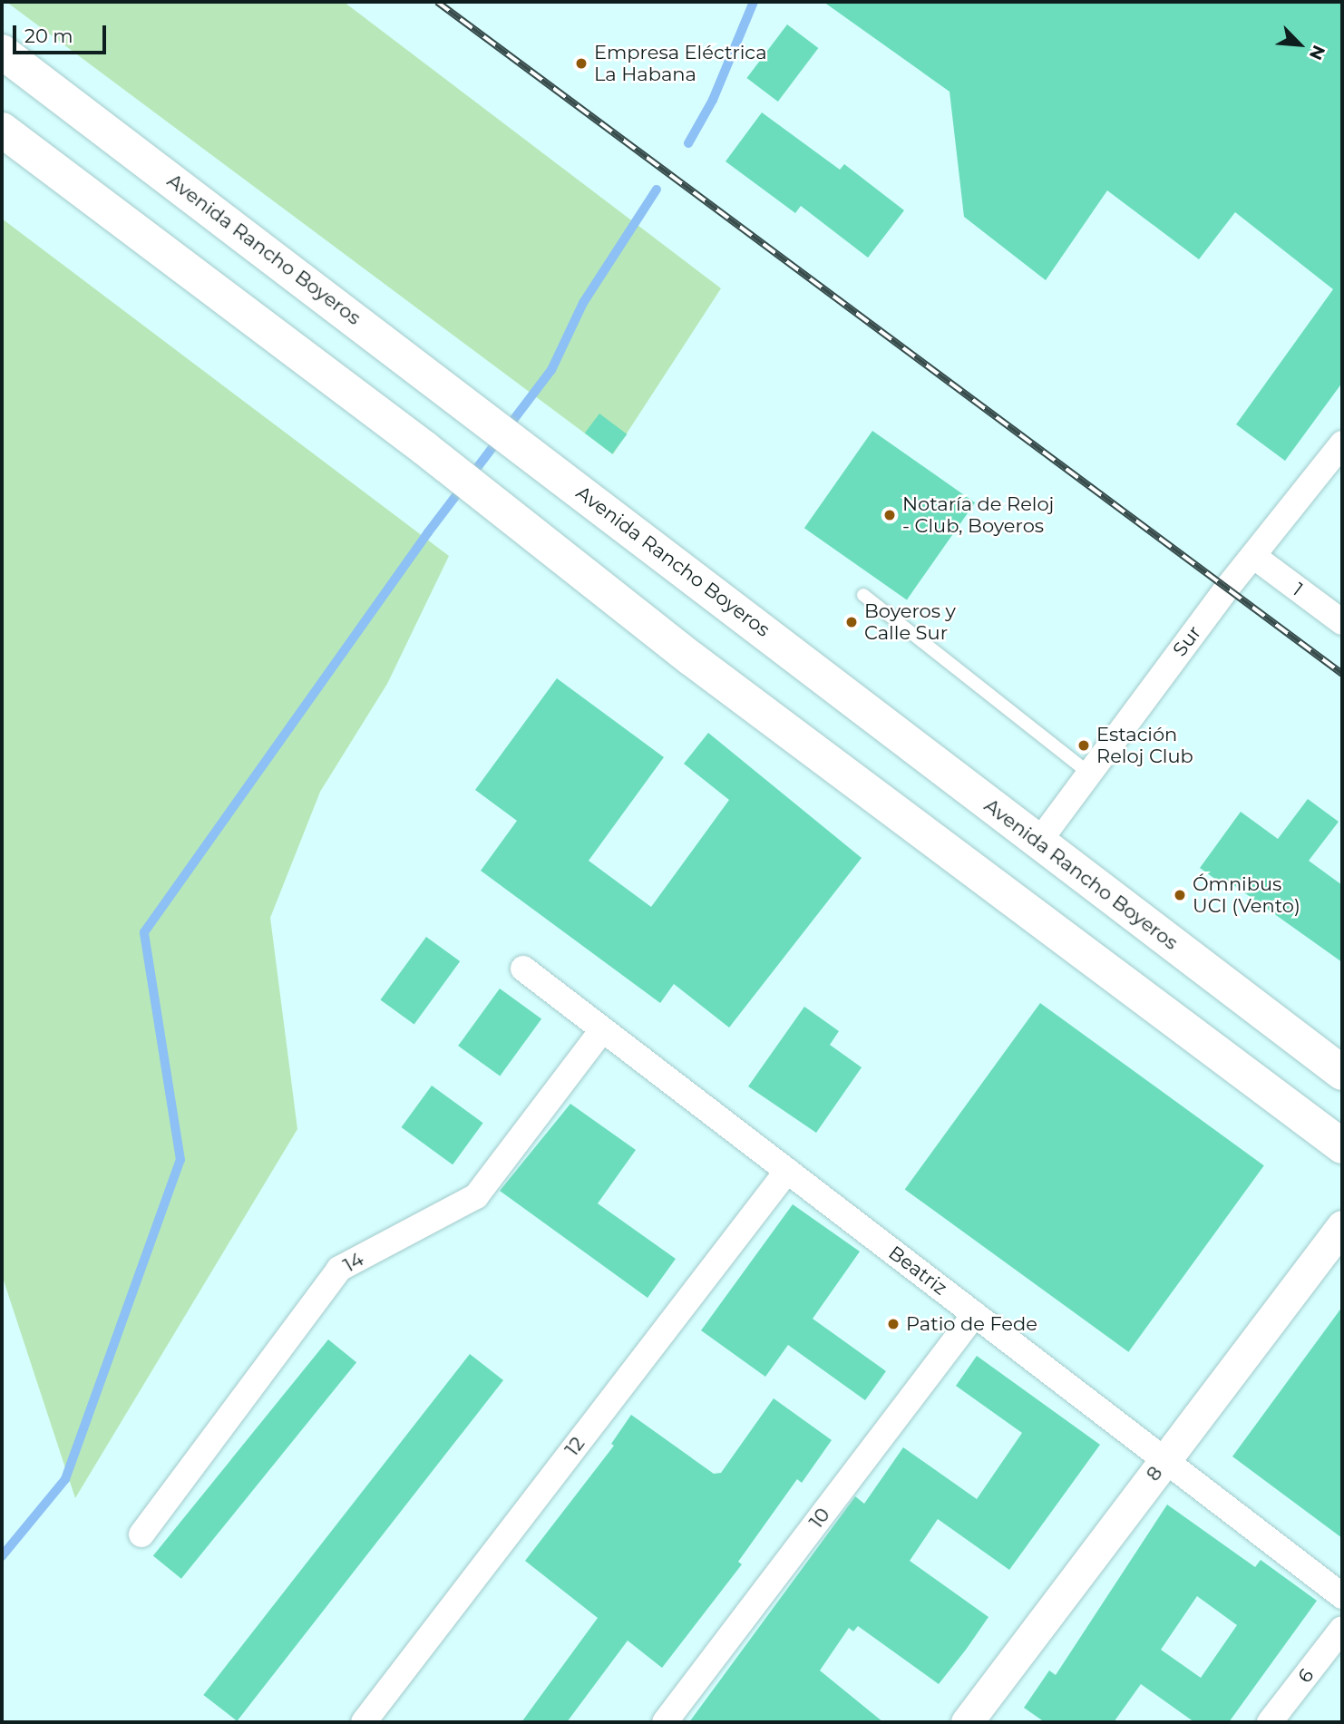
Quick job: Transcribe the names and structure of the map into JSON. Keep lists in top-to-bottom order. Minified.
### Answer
{"streets":{"highway":["Avenida Rancho Boyeros"],"street":["1","Sur","14","Beatriz","12","8","10","6"]},"crossings":[["Avenida Rancho Boyeros","Sur"],["1","Sur"],["14","Beatriz"],["Beatriz","12"],["Beatriz","8"],["Beatriz","10"]],"places":["Empresa Eléctrica La Habana","Notaría de Reloj - Club, Boyeros","Boyeros y Calle Sur","Estación Reloj Club","Ómnibus UCI (Vento)","Patio de Fede"],"scale_bar":"20 m","north":"bottom right"}
